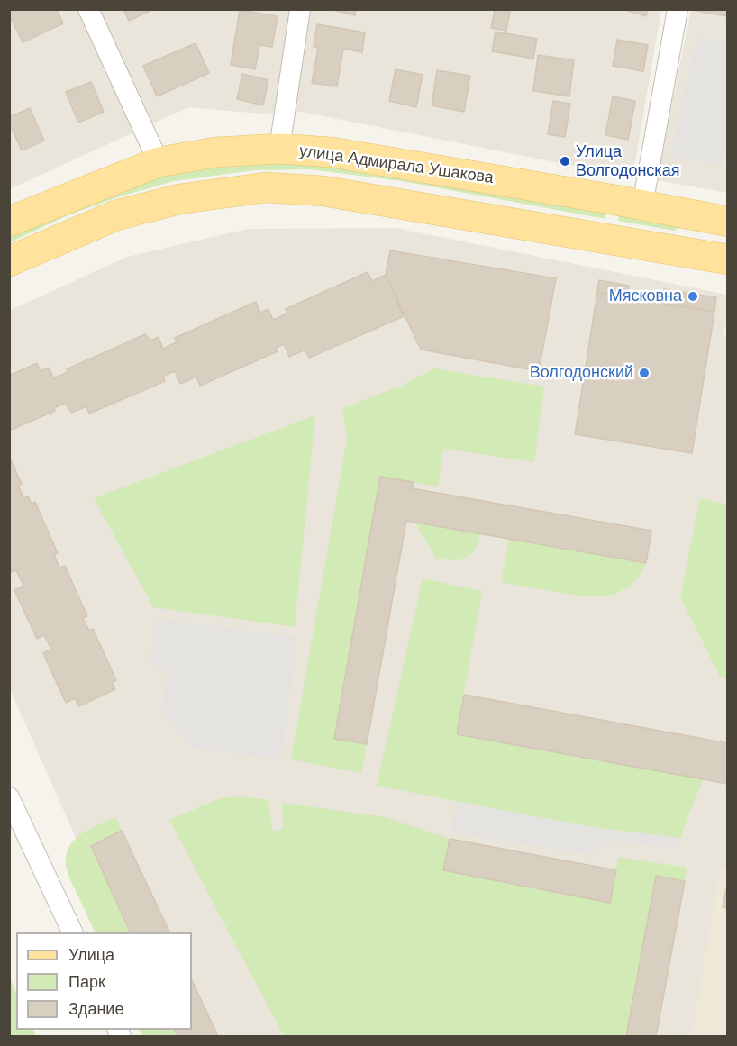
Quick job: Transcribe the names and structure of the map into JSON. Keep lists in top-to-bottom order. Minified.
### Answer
{"streets":{"main road":["улица Адмирала Ушакова"]},"places":["Улица Волгодонская","Мясковна","Волгодонский"],"legend":["Улица","Парк","Здание"]}
